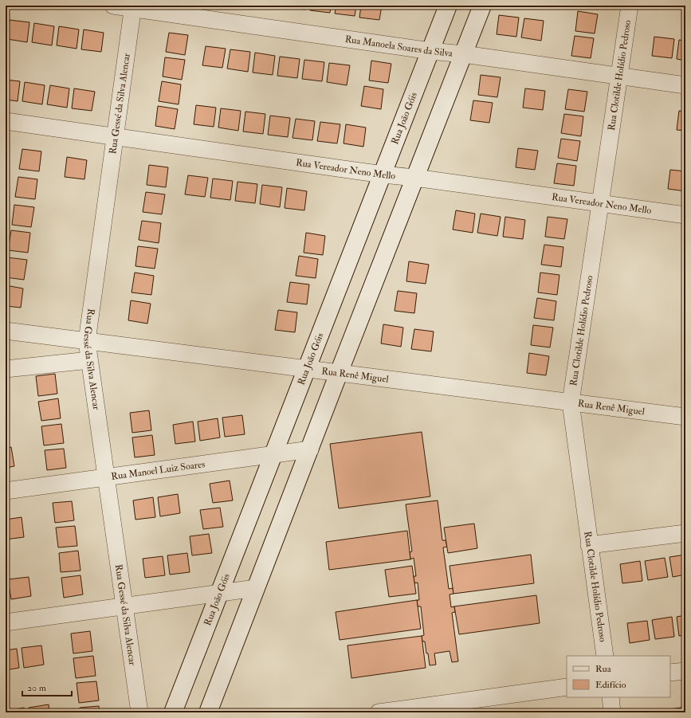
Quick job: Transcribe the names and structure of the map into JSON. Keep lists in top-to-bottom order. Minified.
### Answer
{"streets":{"street":["Rua Manoela Soares da Silva","Rua Clotilde Holídio Pedroso","Rua Gessé da Silva Alencar","Rua João Góis","Rua Vereador Neno Mello","Rua Renê Miguel","Rua Manoel Luiz Soares"]},"crossings":[["Rua Manoela Soares da Silva","Rua Clotilde Holídio Pedroso"],["Rua Manoela Soares da Silva","Rua Gessé da Silva Alencar"],["Rua Manoela Soares da Silva","Rua João Góis"],["Rua Clotilde Holídio Pedroso","Rua Vereador Neno Mello"],["Rua Clotilde Holídio Pedroso","Rua Renê Miguel"],["Rua Gessé da Silva Alencar","Rua Vereador Neno Mello"],["Rua Gessé da Silva Alencar","Rua Renê Miguel"],["Rua Gessé da Silva Alencar","Rua Manoel Luiz Soares"],["Rua João Góis","Rua Vereador Neno Mello"],["Rua João Góis","Rua Renê Miguel"],["Rua João Góis","Rua Manoel Luiz Soares"]],"legend":["Rua","Edifício"],"scale_bar":"20 m"}
